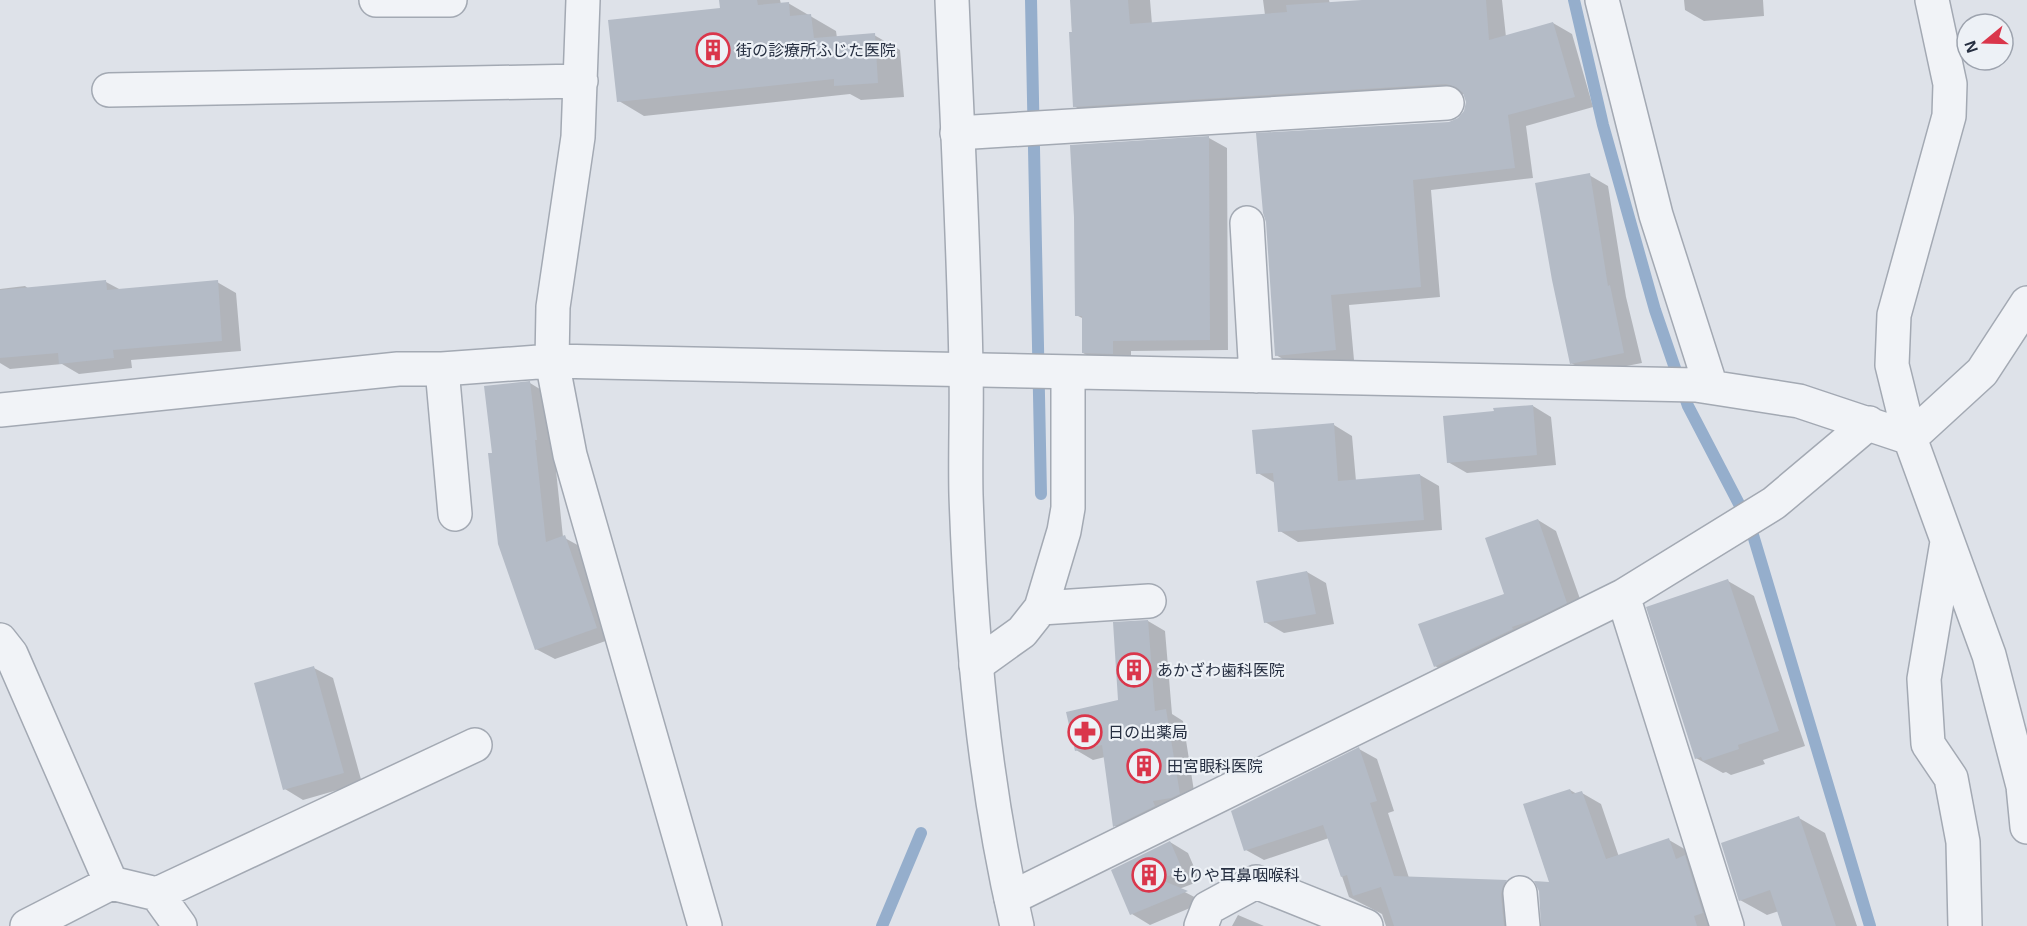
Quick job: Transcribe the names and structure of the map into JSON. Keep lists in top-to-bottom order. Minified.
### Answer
{"places":{"building":["街の診療所ふじた医院","あかざわ歯科医院","田宮眼科医院","もりや耳鼻咽喉科"],"pharmacy":["日の出薬局"]},"north":"left"}
